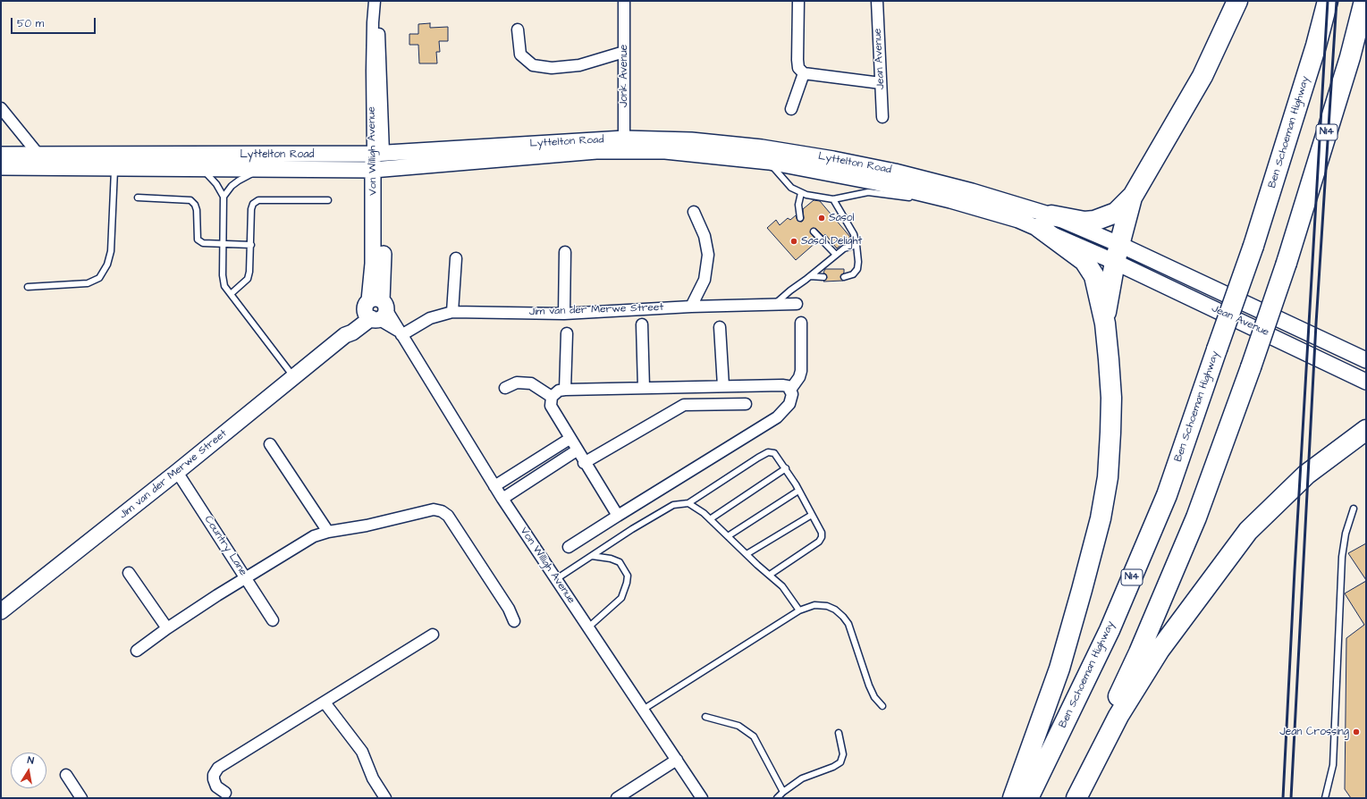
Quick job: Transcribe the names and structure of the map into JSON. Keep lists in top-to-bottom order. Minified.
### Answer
{"streets":{"highway":["Ben Schoeman Highway","N14"],"main road":["Jean Avenue","Lyttelton Road","Von Willigh Avenue","Jim van der Merwe Street"],"street":["Jonk Avenue","Country Lane"]},"crossings":[["Jean Avenue","Lyttelton Road"],["Jonk Avenue","Lyttelton Road"],["Lyttelton Road","Von Willigh Avenue"],["Von Willigh Avenue","Jim van der Merwe Street"],["Jim van der Merwe Street","Country Lane"]],"places":["Sasol","Sasol Delight","Jean Crossing"],"scale_bar":"50 m","north":"top"}
